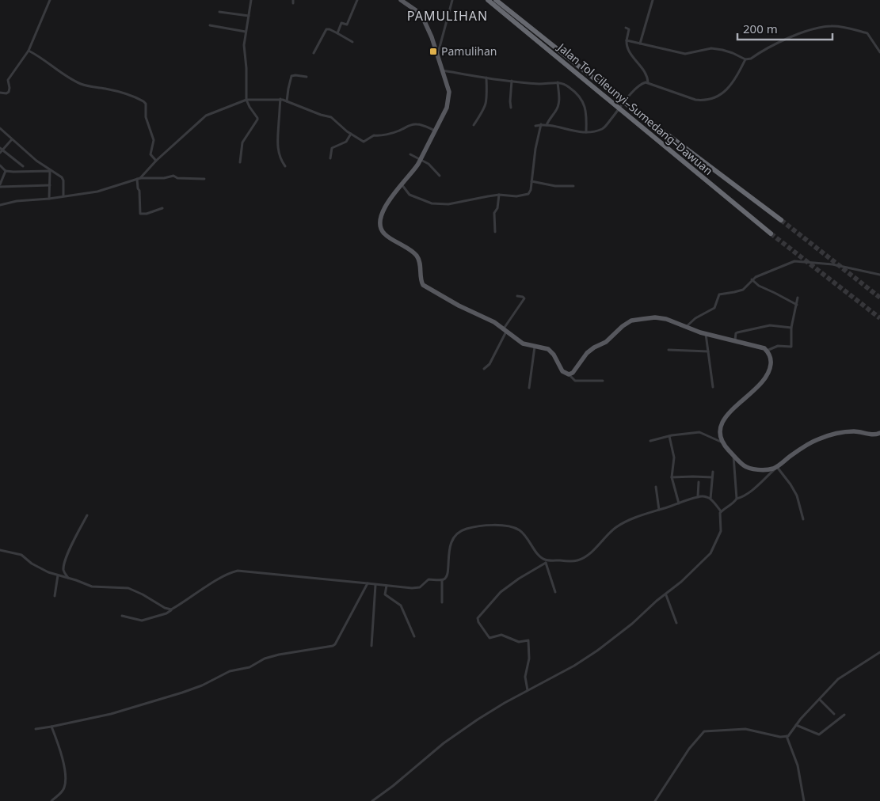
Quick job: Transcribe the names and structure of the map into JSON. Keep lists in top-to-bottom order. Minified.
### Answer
{"streets":{"highway":["Jalan Tol Cileunyi–Sumedang–Dawuan"]},"districts":["PAMULIHAN"],"places":{"transit":["Pamulihan"]},"scale_bar":"200 m"}
